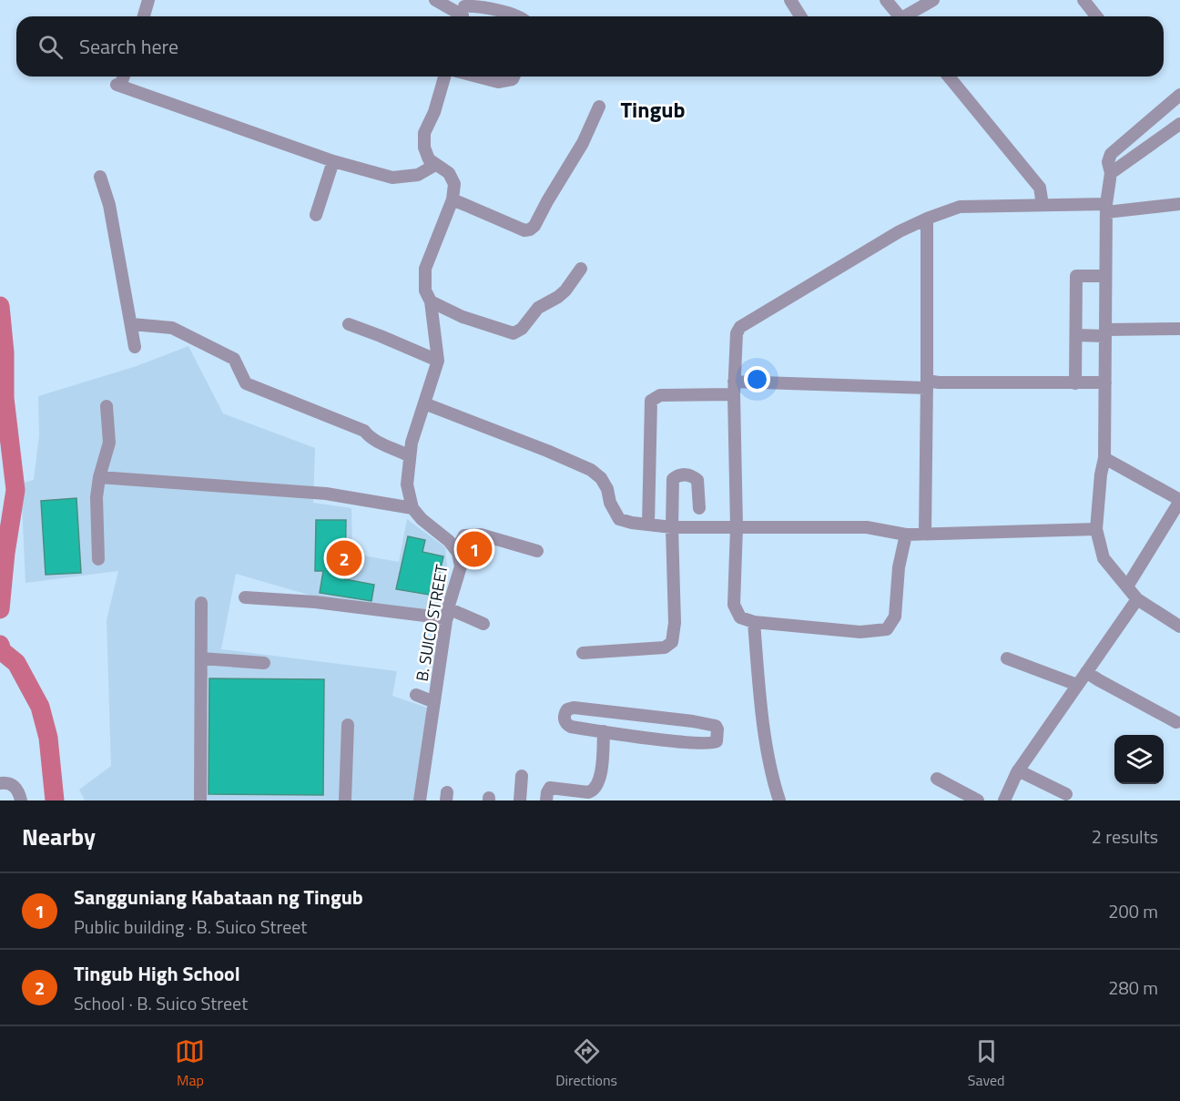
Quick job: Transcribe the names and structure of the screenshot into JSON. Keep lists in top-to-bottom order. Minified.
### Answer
{"streets":{"street":["B. SUICO STREET"]},"districts":["Tingub"],"page":{"search":"Search here","pins":["1","2"],"heading":["Nearby","2 results"],"list":[{"mark":"1","name":"Sangguniang Kabataan ng Tingub","note":"Public building · B. Suico Street","value":"200 m"},{"mark":"2","name":"Tingub High School","note":"School · B. Suico Street","value":"280 m"}],"nav":["Map","Directions","Saved"]}}
